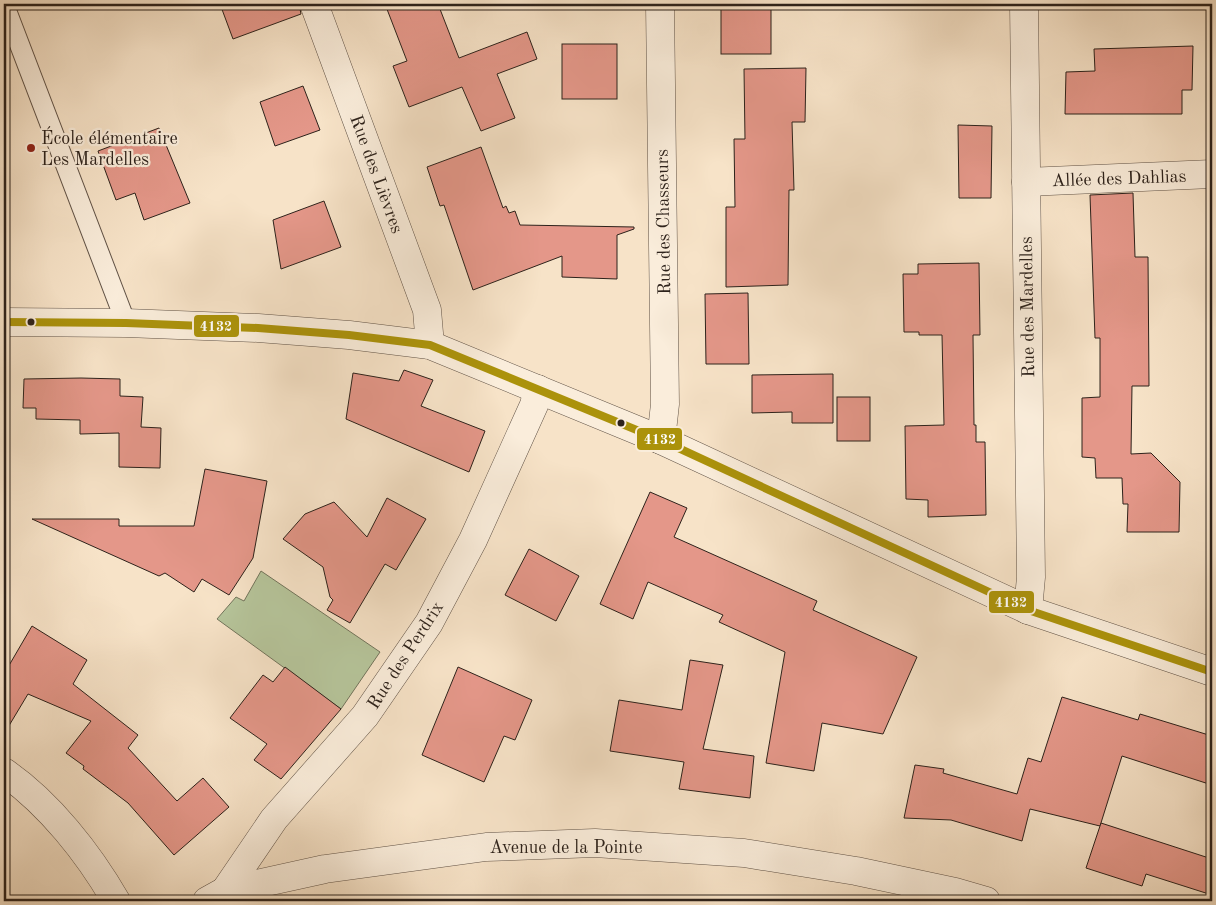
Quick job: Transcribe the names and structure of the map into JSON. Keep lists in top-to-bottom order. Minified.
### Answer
{"streets":{"street":["Rue des Lièvres","Allée des Dahlias","Rue des Chasseurs","Rue des Mardelles","Rue des Perdrix","Avenue de la Pointe"]},"crossings":[["Allée des Dahlias","Rue des Mardelles"],["Rue des Perdrix","Avenue de la Pointe"]],"places":["École élémentaire Les Mardelles"],"lines":["transit line 4132"]}
